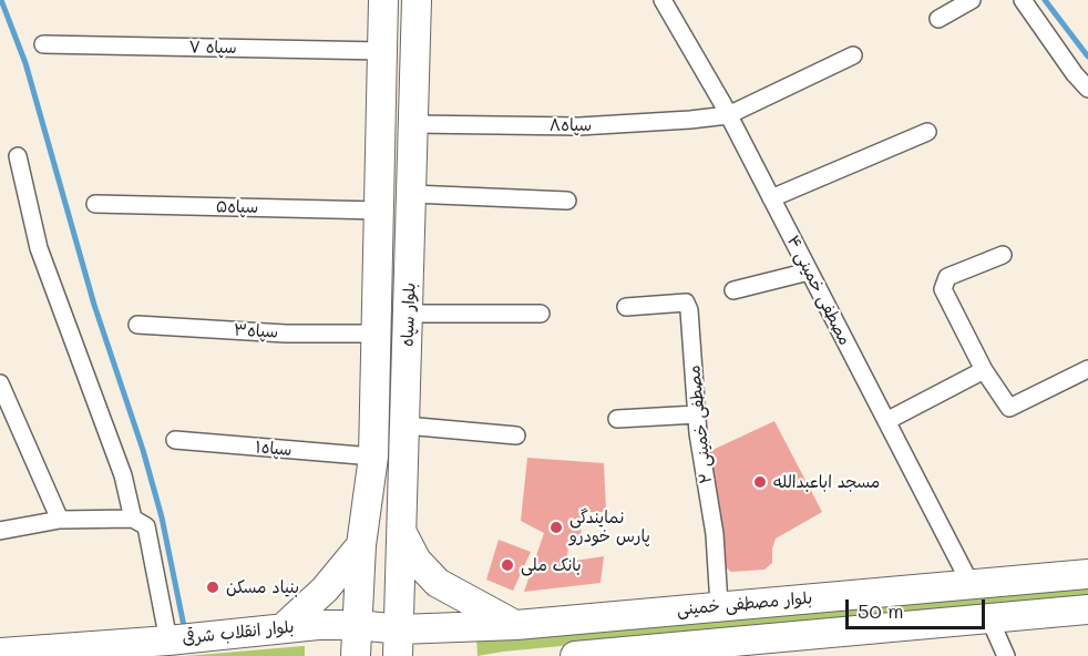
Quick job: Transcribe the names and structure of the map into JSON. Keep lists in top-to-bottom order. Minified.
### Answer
{"streets":{"main road":["بلوار سپاه","بلوار مصطفی خمینی","بلوار انقلاب شرقی"],"street":["سپاه ۷","سپاه۸","سپاه۵","مصطفی خمینی ۴","سپاه۳","مصطفی خمینی ۲","سپاه۱"]},"crossings":[["سپاه ۷","بلوار سپاه"],["سپاه۸","مصطفی خمینی ۴"],["سپاه۸","بلوار سپاه"],["سپاه۵","بلوار سپاه"],["مصطفی خمینی ۴","بلوار مصطفی خمینی"],["بلوار سپاه","سپاه۳"],["بلوار سپاه","سپاه۱"],["بلوار سپاه","بلوار مصطفی خمینی"],["بلوار سپاه","بلوار انقلاب شرقی"],["مصطفی خمینی ۲","بلوار مصطفی خمینی"],["بلوار مصطفی خمینی","بلوار انقلاب شرقی"]],"places":["مسجد اباعبدالله","نمایندگی پارس خودرو","بانک ملی","بنیاد مسکن"],"scale_bar":"50 m"}
